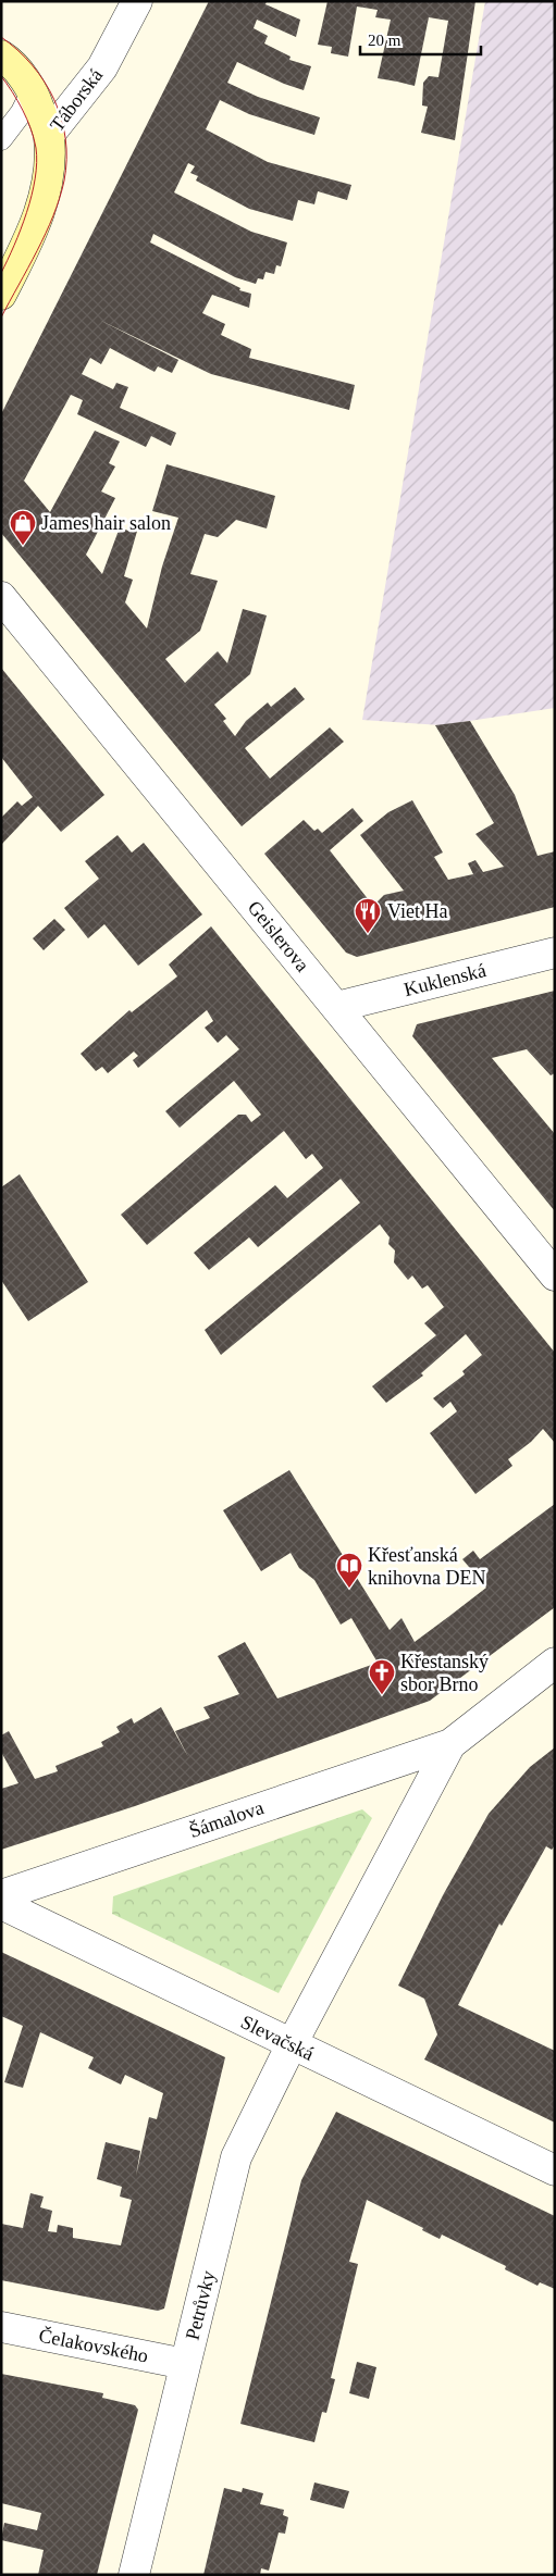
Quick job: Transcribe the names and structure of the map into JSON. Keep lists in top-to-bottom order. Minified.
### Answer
{"streets":{"street":["Táborská","Geislerova","Kuklenská","Šámalova","Slevačská","Petrůvky","Čelakovského"]},"crossings":[["Geislerova","Kuklenská"],["Šámalova","Slevačská"],["Šámalova","Petrůvky"],["Slevačská","Petrůvky"],["Petrůvky","Čelakovského"]],"places":{"shop":["James hair salon"],"restaurant":["Viet Ha"],"library":["Křesťanská knihovna DEN"],"church":["Křestanský sbor Brno"]},"scale_bar":"20 m"}
